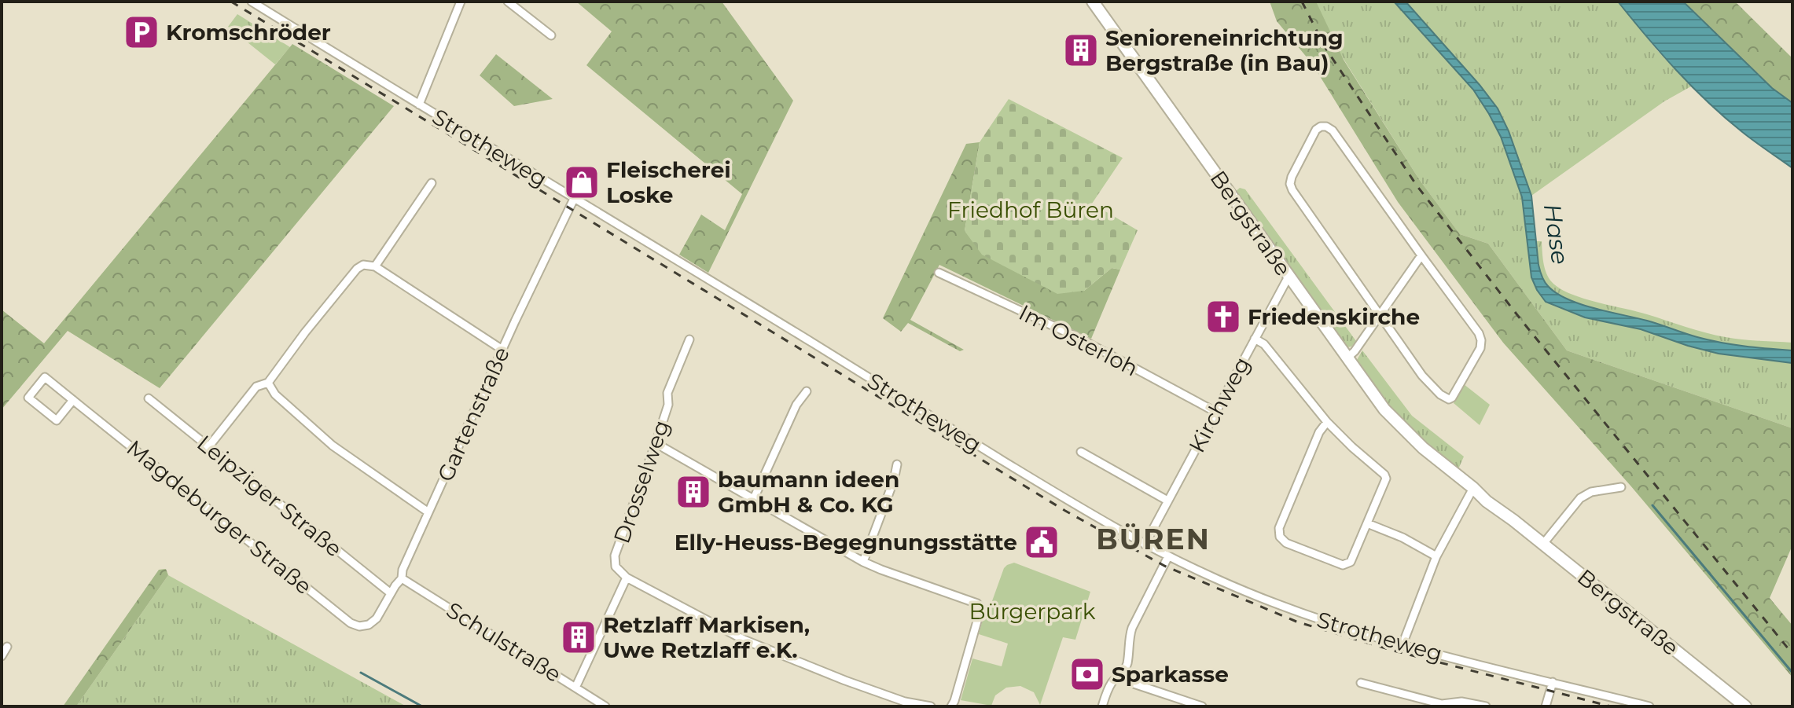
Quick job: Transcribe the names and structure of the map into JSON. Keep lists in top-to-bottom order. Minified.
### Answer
{"streets":{"street":["Strotheweg","Bergstraße","Im Osterloh","Kirchweg","Gartenstraße","Drosselweg","Leipziger Straße","Magdeburger Straße","Schulstraße"]},"crossings":[["Strotheweg","Kirchweg"],["Strotheweg","Gartenstraße"],["Bergstraße","Kirchweg"],["Im Osterloh","Kirchweg"],["Gartenstraße","Leipziger Straße"],["Gartenstraße","Magdeburger Straße"],["Gartenstraße","Schulstraße"],["Drosselweg","Schulstraße"]],"districts":["BÜREN"],"water":["Hase"],"parks":["Friedhof Büren","Bürgerpark"],"places":{"parking":["Kromschröder"],"building":["Senioreneinrichtung Bergstraße (in Bau)","baumann ideen GmbH & Co. KG","Retzlaff Markisen, Uwe Retzlaff e.K."],"shop":["Fleischerei Loske"],"church":["Friedenskirche"],"public building":["Elly-Heuss-Begegnungsstätte"],"bank":["Sparkasse"]}}
